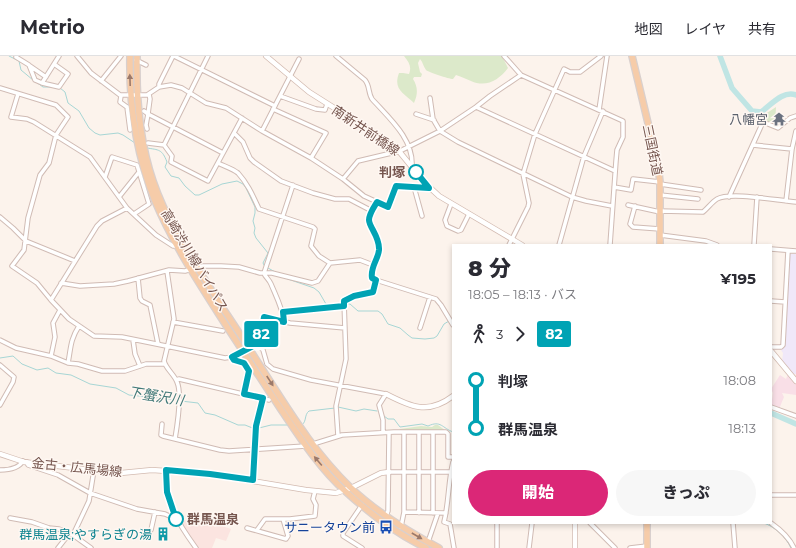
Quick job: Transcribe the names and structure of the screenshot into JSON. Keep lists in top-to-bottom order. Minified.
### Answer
{"streets":{"main road":["三国街道","高崎渋川線バイパス"],"street":["南新井前橋線","金古・広馬場線"]},"crossings":[["高崎渋川線バイパス","金古・広馬場線"]],"water":["下蟹沢川"],"places":{"temple":["八幡宮"],"other":["判塚","群馬温泉"],"bus stop":["サニータウン前"],"building":["群馬温泉;やすらぎの湯"]},"lines":["bus line 82"],"page":{"header":"Metrio","nav":["地図","レイヤ","共有"],"on_map":"82","heading":["8 分","18:05 – 18:13 · バス","¥195"],"legs":["3","82"],"list":[{"name":"判塚","value":"18:08"},{"name":"群馬温泉","value":"18:13"}],"buttons":["開始","きっぷ"]}}
